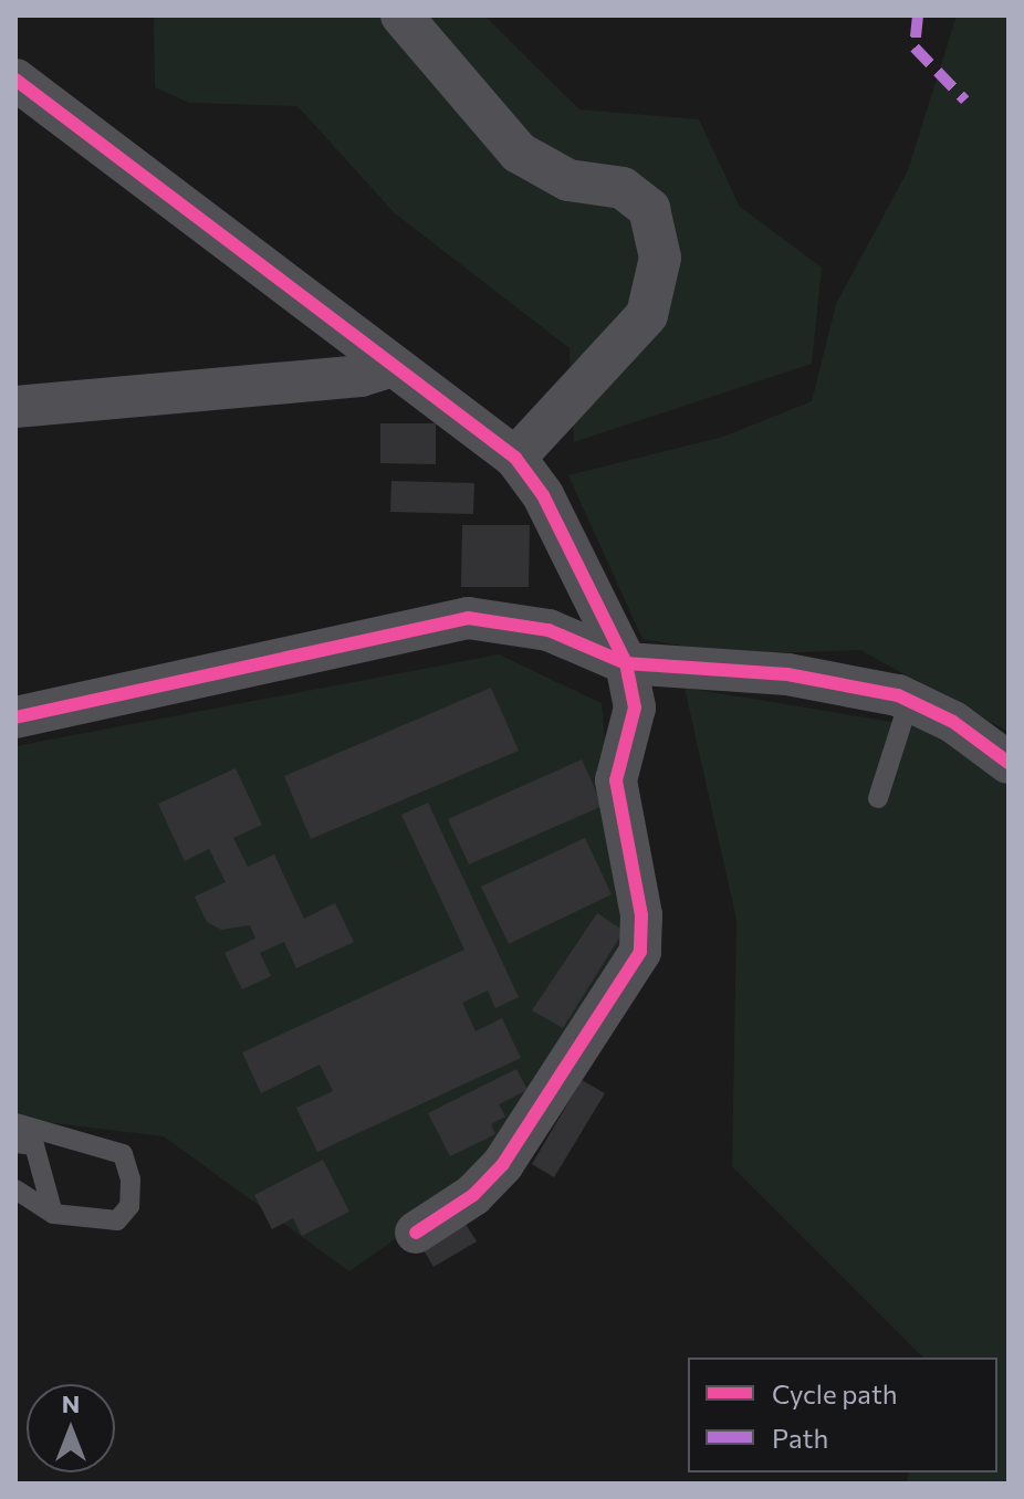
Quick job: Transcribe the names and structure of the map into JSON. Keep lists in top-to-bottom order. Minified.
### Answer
{"legend":["Cycle path","Path"],"north":"top"}
